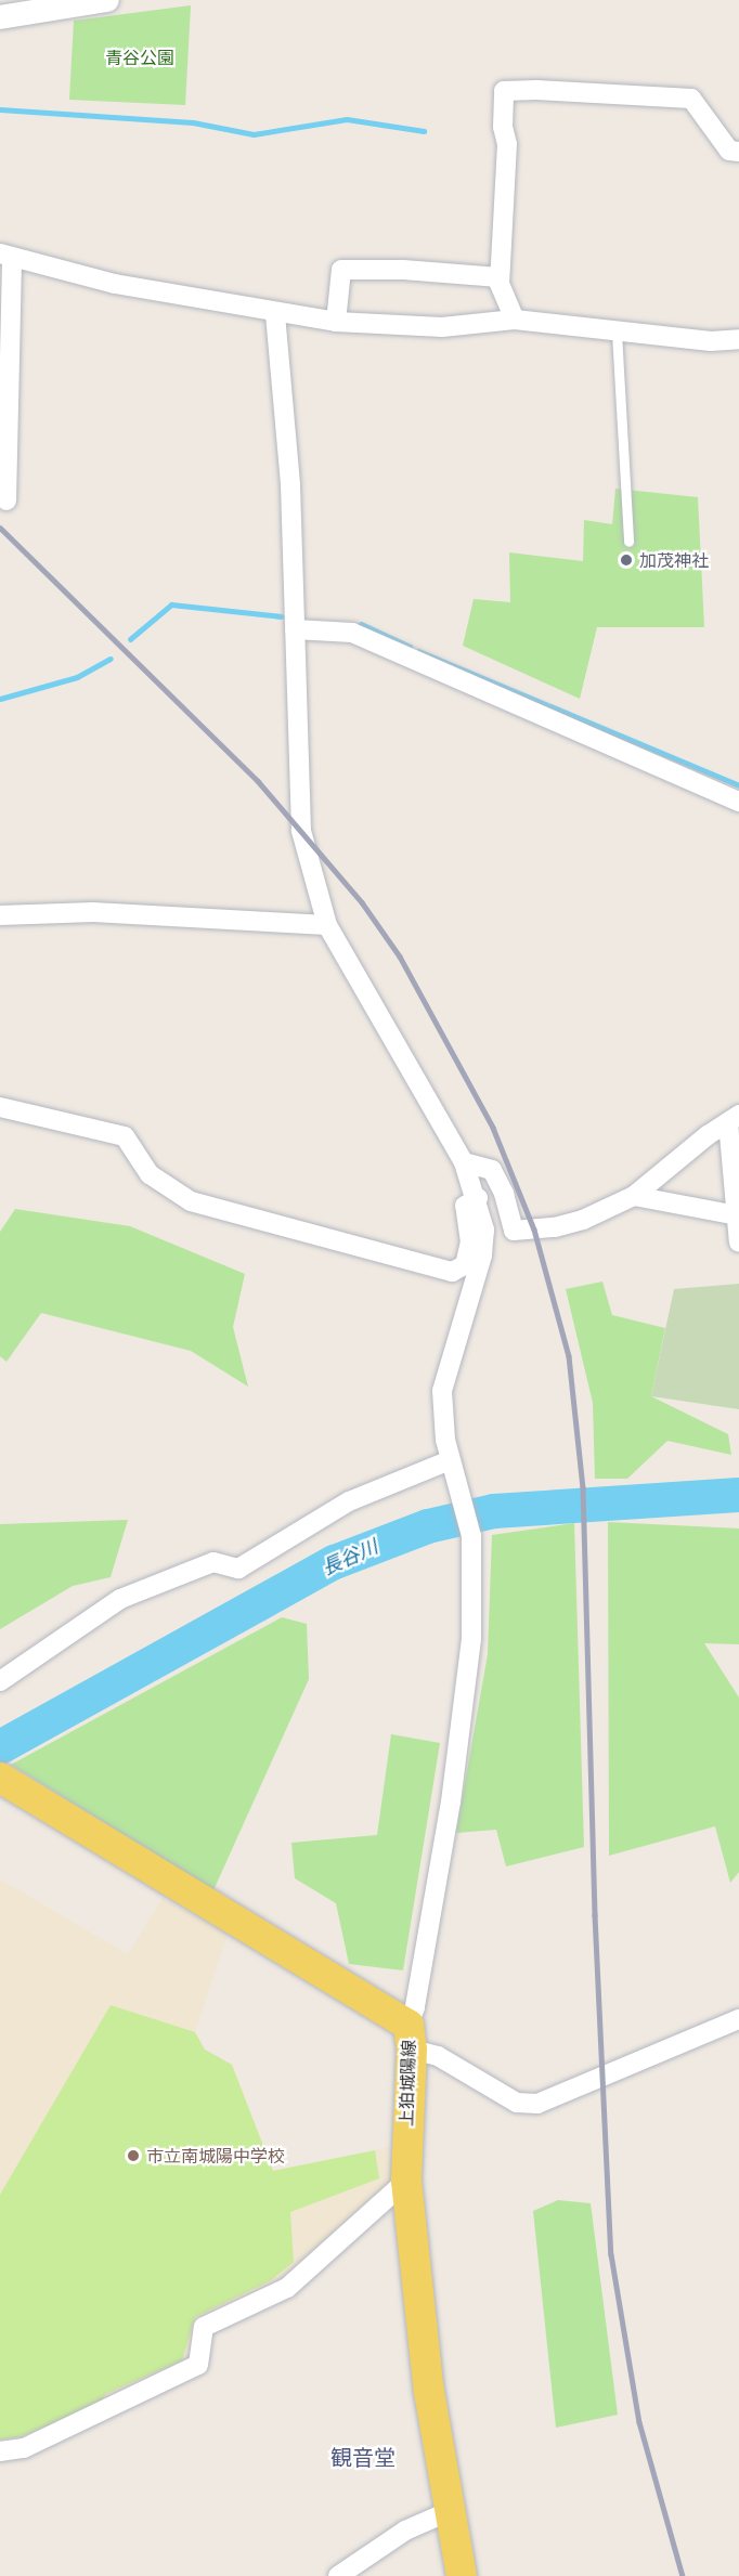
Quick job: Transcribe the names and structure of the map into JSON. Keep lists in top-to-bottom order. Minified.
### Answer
{"streets":{"main road":["上狛城陽線"]},"districts":["観音堂"],"water":["長谷川"],"parks":["青谷公園"],"places":["加茂神社","市立南城陽中学校"]}
